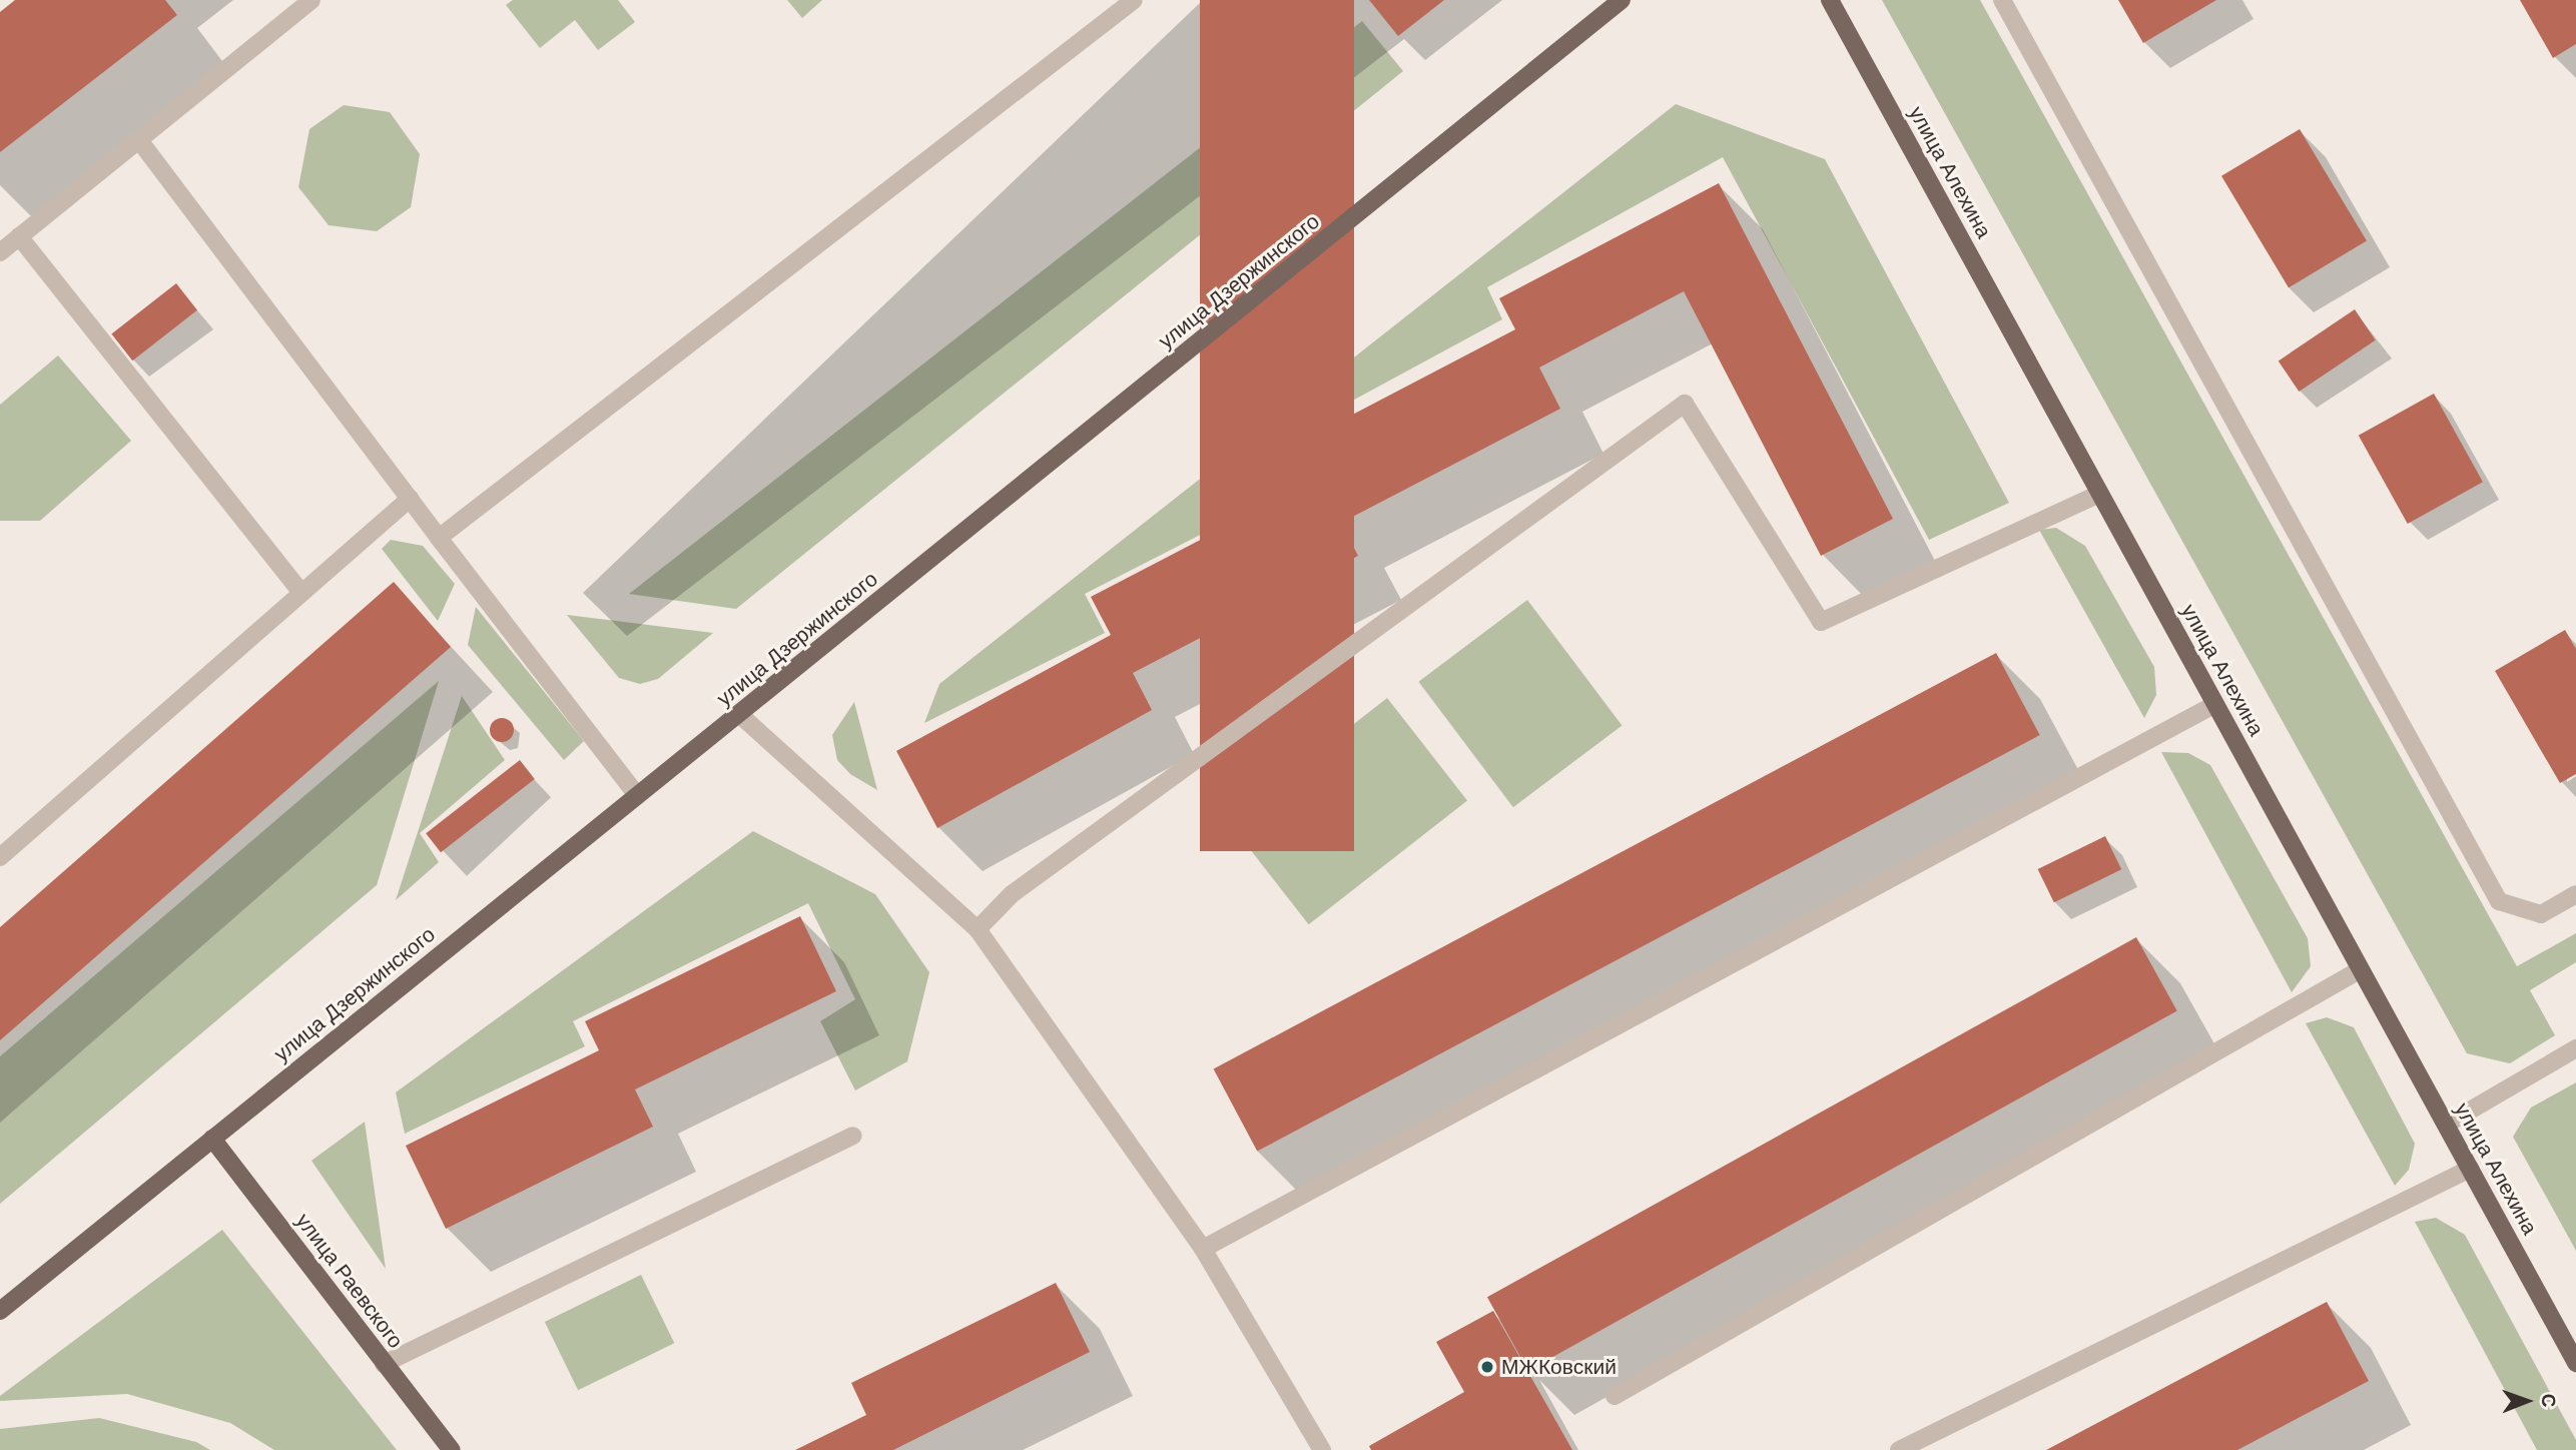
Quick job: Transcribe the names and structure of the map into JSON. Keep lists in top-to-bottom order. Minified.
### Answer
{"streets":{"main road":["улица Алехина","улица Дзержинского","улица Раевского"]},"crossings":[["улица Дзержинского","улица Раевского"]],"places":["МЖКовский"],"north":"right"}
